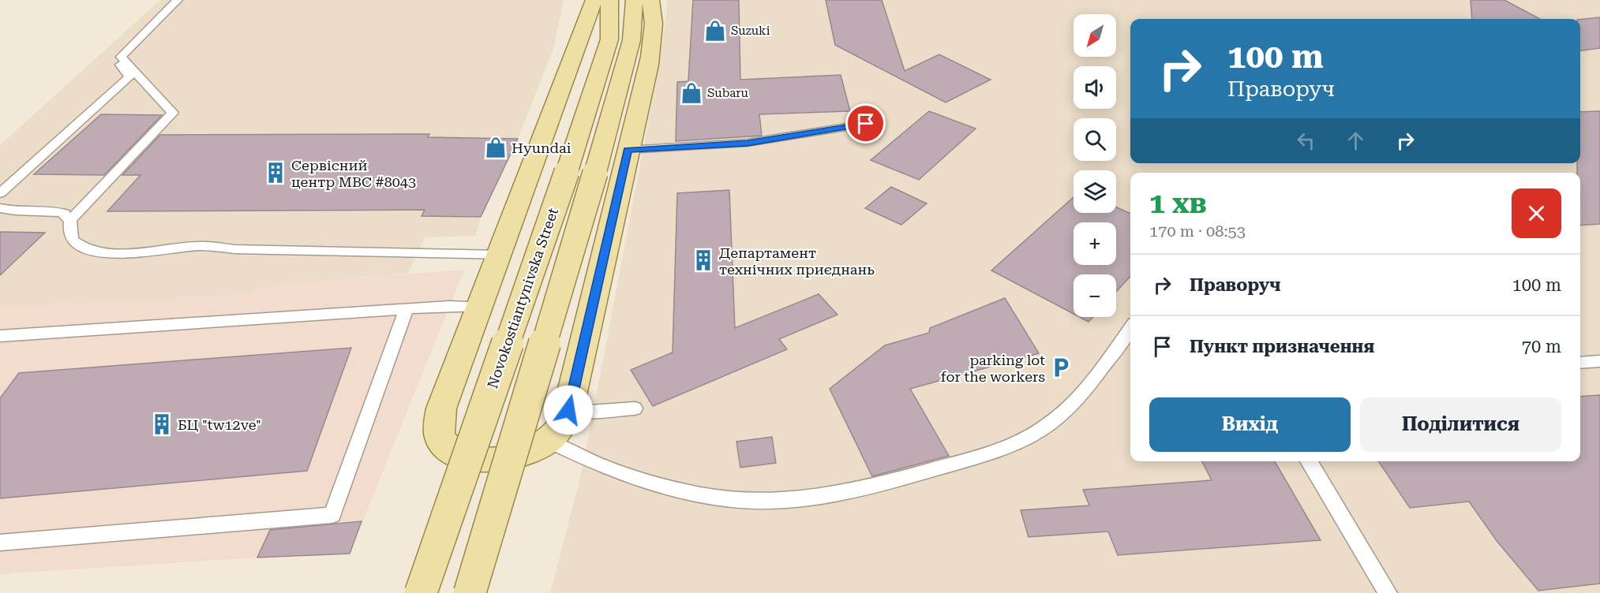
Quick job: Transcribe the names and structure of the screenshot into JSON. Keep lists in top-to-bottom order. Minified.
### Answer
{"streets":{"main road":["Novokostiantynivska Street"]},"places":{"shop":["Suzuki","Subaru","Hyundai"],"building":["Сервісний центр МВС #8043","Департамент технічних приєднань","БЦ \"tw12ve\""],"parking":["parking lot for the workers"]},"north":"bottom left","page":{"map_buttons":["+","−"],"turn":["100 m","Праворуч"],"heading":["1 хв","170 m · 08:53"],"list":[{"name":"Праворуч","value":"100 m"},{"name":"Пункт призначення","value":"70 m"}],"buttons":["Вихід","Поділитися"]}}
